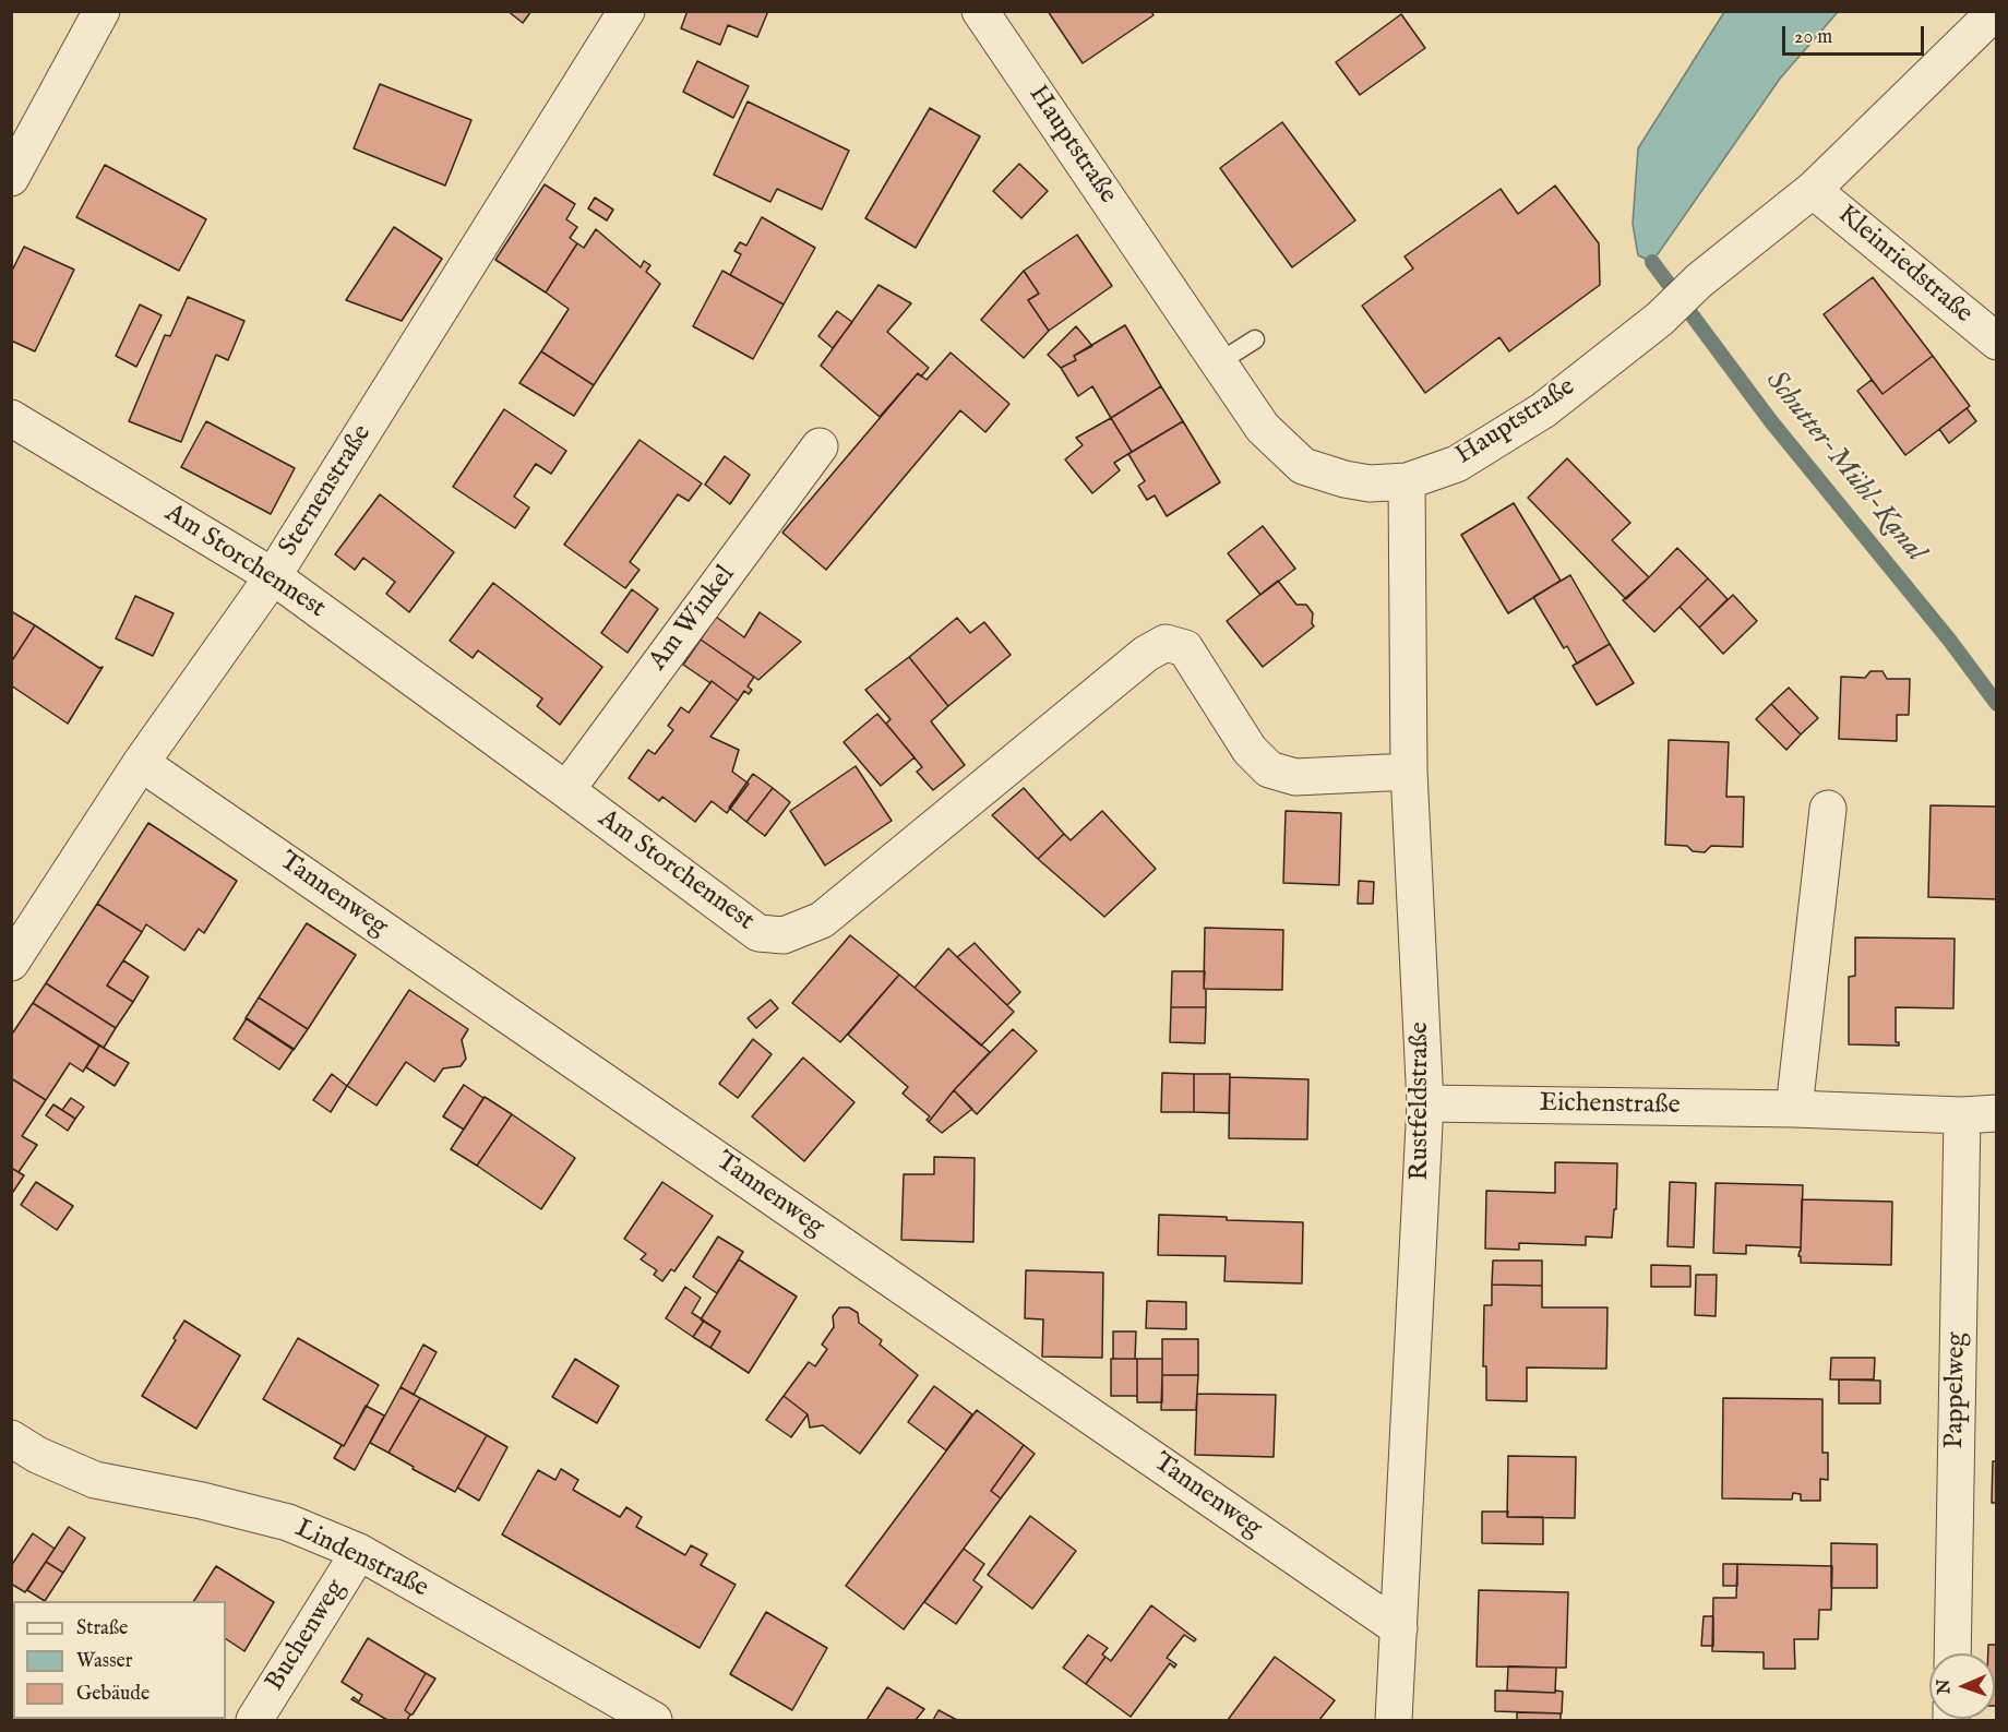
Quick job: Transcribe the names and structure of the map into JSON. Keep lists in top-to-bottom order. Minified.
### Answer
{"streets":{"street":["Hauptstraße","Kleinriedstraße","Sternenstraße","Am Storchennest","Am Winkel","Tannenweg","Rustfeldstraße","Eichenstraße","Pappelweg","Lindenstraße","Buchenweg"]},"crossings":[["Hauptstraße","Kleinriedstraße"],["Hauptstraße","Rustfeldstraße"],["Sternenstraße","Am Storchennest"],["Sternenstraße","Tannenweg"],["Am Storchennest","Am Winkel"],["Am Storchennest","Rustfeldstraße"],["Tannenweg","Rustfeldstraße"],["Rustfeldstraße","Eichenstraße"],["Eichenstraße","Pappelweg"],["Lindenstraße","Buchenweg"]],"water":["Schutter-Mühl-Kanal"],"legend":["Straße","Wasser","Gebäude"],"scale_bar":"20 m","north":"left"}
